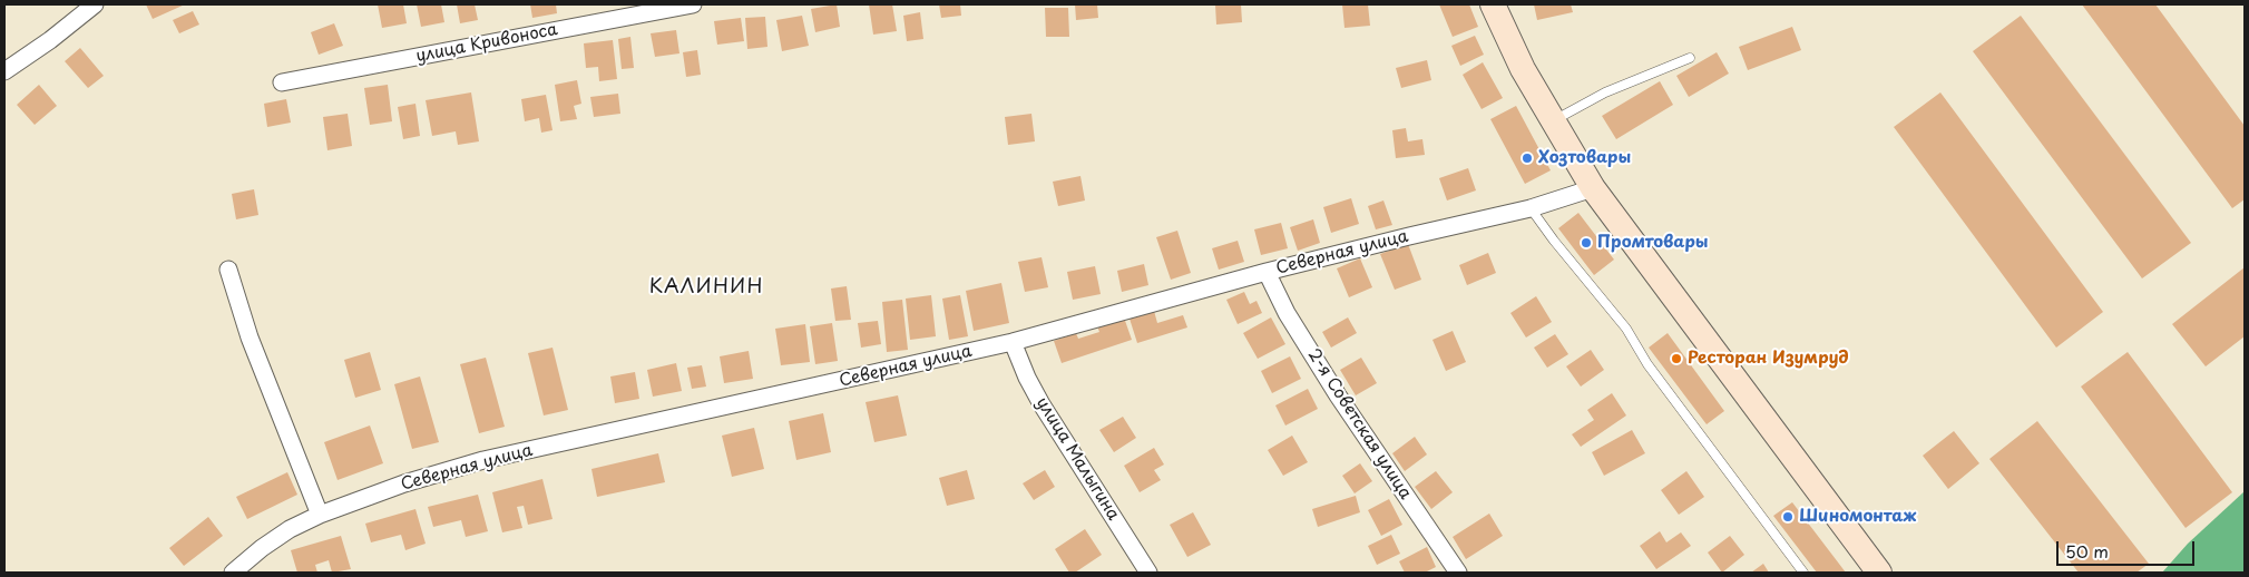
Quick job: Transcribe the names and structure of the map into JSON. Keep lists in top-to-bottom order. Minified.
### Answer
{"streets":{"street":["улица Кривоноса","Северная улица","2-я Советская улица","улица Малыгина"]},"crossings":[["Северная улица","2-я Советская улица"],["Северная улица","улица Малыгина"]],"districts":["КАЛИНИН"],"places":["Хозтовары","Промтовары","Ресторан Изумруд","Шиномонтаж"],"scale_bar":"50 m"}
